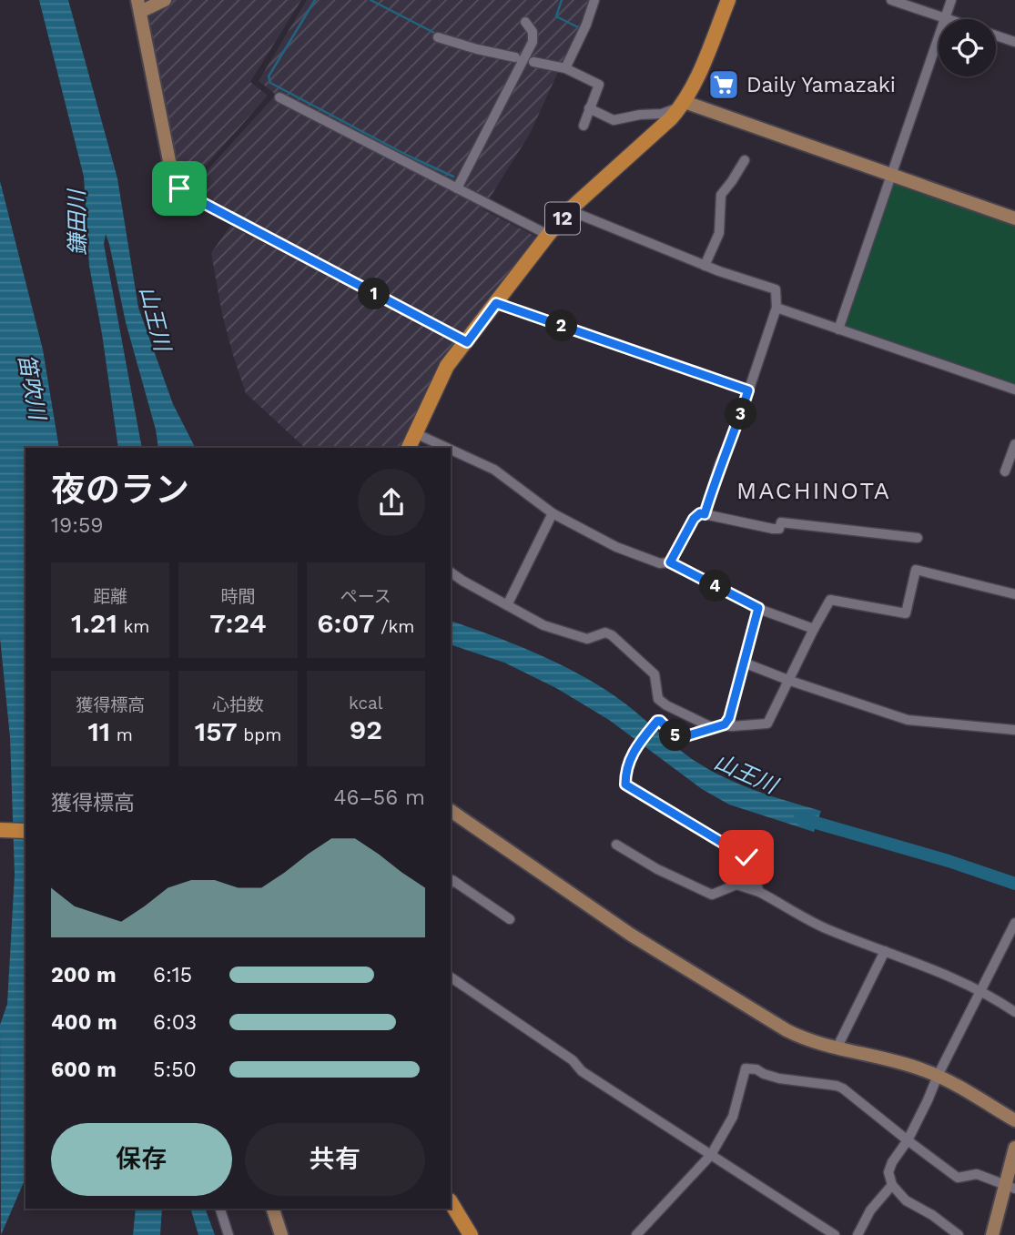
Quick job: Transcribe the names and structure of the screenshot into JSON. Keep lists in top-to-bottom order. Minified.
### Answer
{"streets":{"main road":["12"]},"districts":["MACHINOTA"],"water":["鎌田川","山王川","笛吹川"],"places":{"supermarket":["Daily Yamazaki"]},"page":{"pins":["1","2","3","4","5"],"heading":["夜のラン","19:59"],"stats":[["距離","1.21 km"],["時間","7:24"],["ペース","6:07 /km"],["獲得標高","11 m"],["心拍数","157 bpm"],["kcal","92"]],"chart":["獲得標高","46–56 m"],"list":[{"name":"200 m","note":"6:15"},{"name":"400 m","note":"6:03"},{"name":"600 m","note":"5:50"}],"buttons":["保存","共有"]}}
